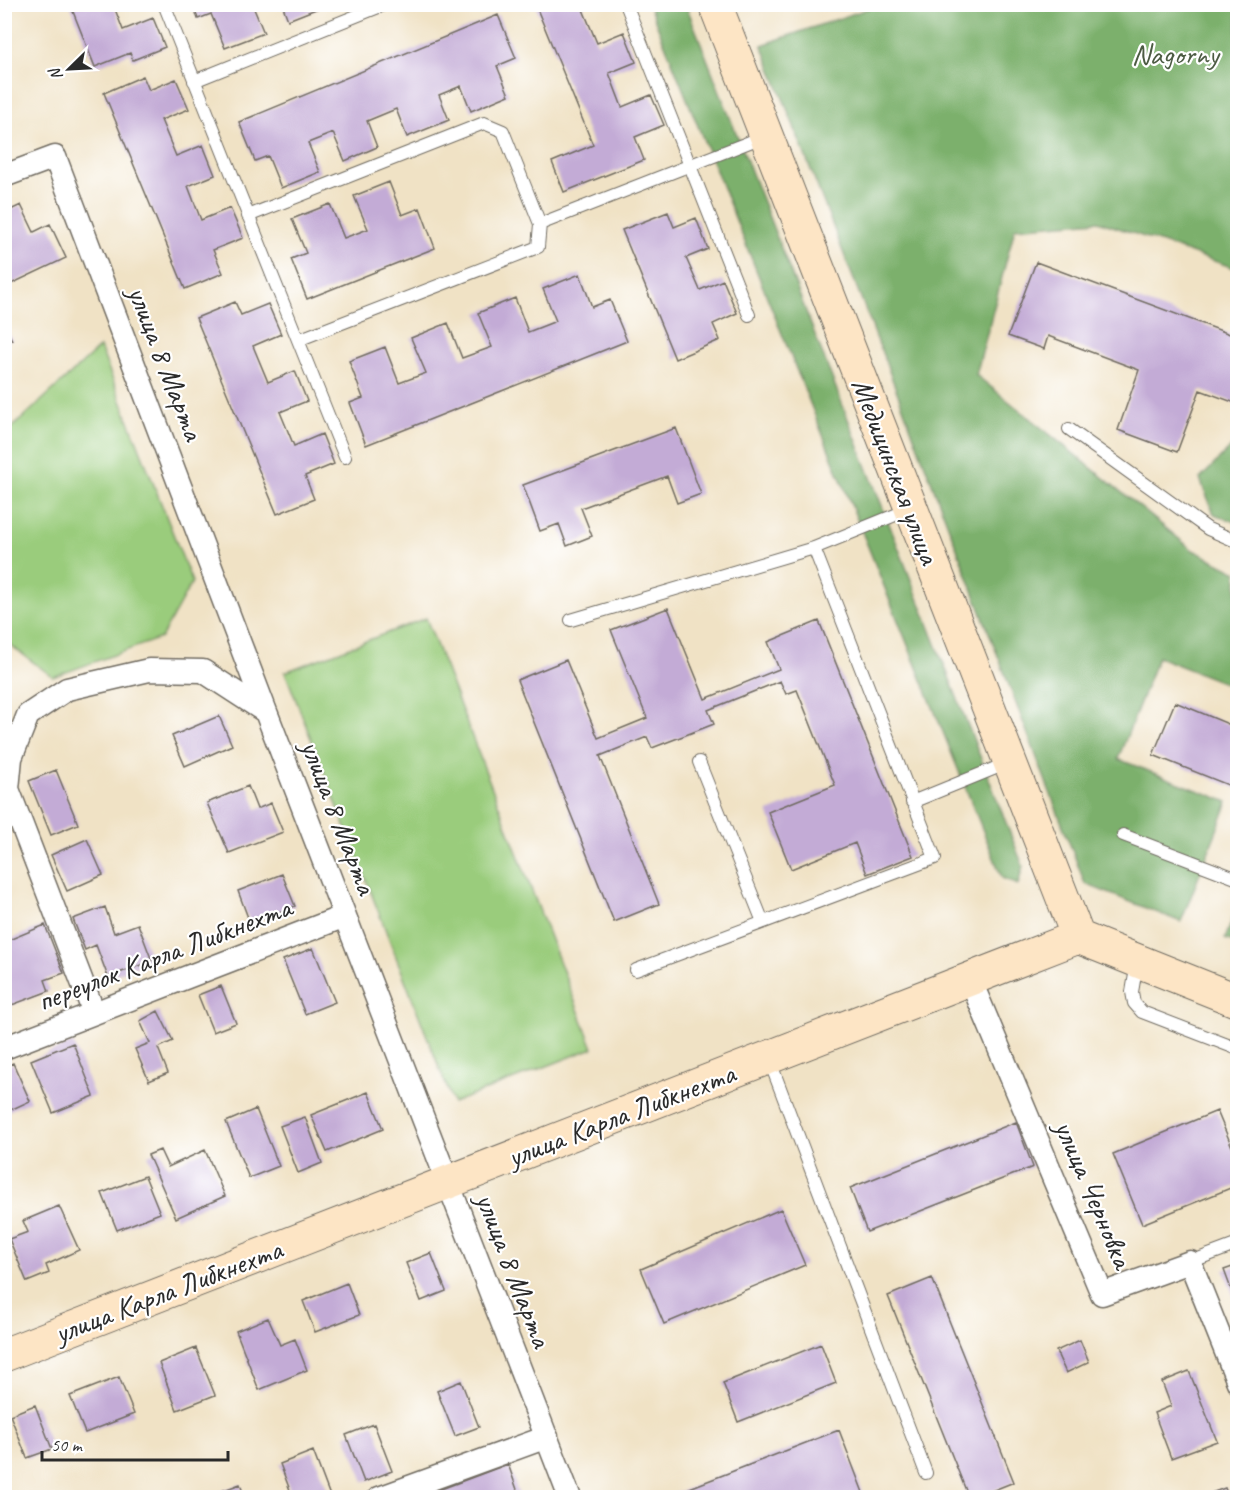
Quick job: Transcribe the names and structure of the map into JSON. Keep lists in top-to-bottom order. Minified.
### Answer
{"streets":{"main road":["Медицинская улица","улица Карла Либкнехта"],"street":["улица 8 Марта","переулок Карла Либкнехта","улица Черновка"]},"crossings":[["улица 8 Марта","переулок Карла Либкнехта"],["улица 8 Марта","улица Карла Либкнехта"],["Медицинская улица","улица Карла Либкнехта"],["улица Карла Либкнехта","улица Черновка"]],"parks":["Nagorny"],"scale_bar":"50 m","north":"bottom left"}
